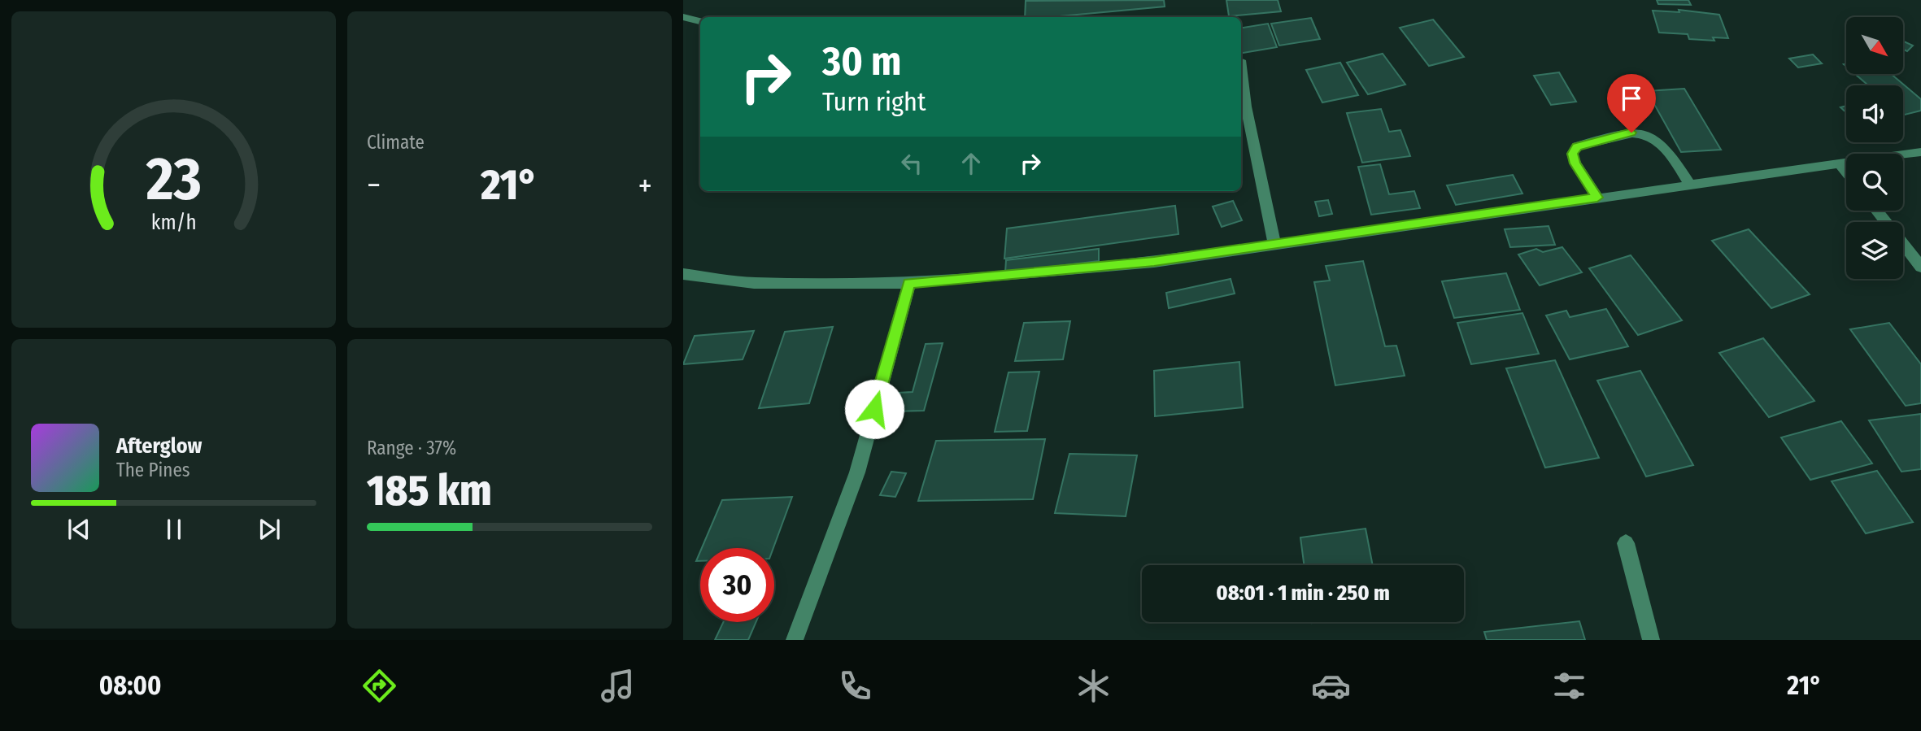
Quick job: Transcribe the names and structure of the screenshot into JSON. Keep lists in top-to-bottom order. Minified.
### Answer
{"north":"bottom right","page":{"tile":["Climate",["Range · 37%","185 km"]],"turn":["30 m","Turn right"],"heat":["−","21°","+"],"song":["Afterglow","The Pines"],"limit":"30","trip":"08:01 · 1 min · 250 m","tabs":["08:00","21°"],"gauge":["23","km/h"]}}
